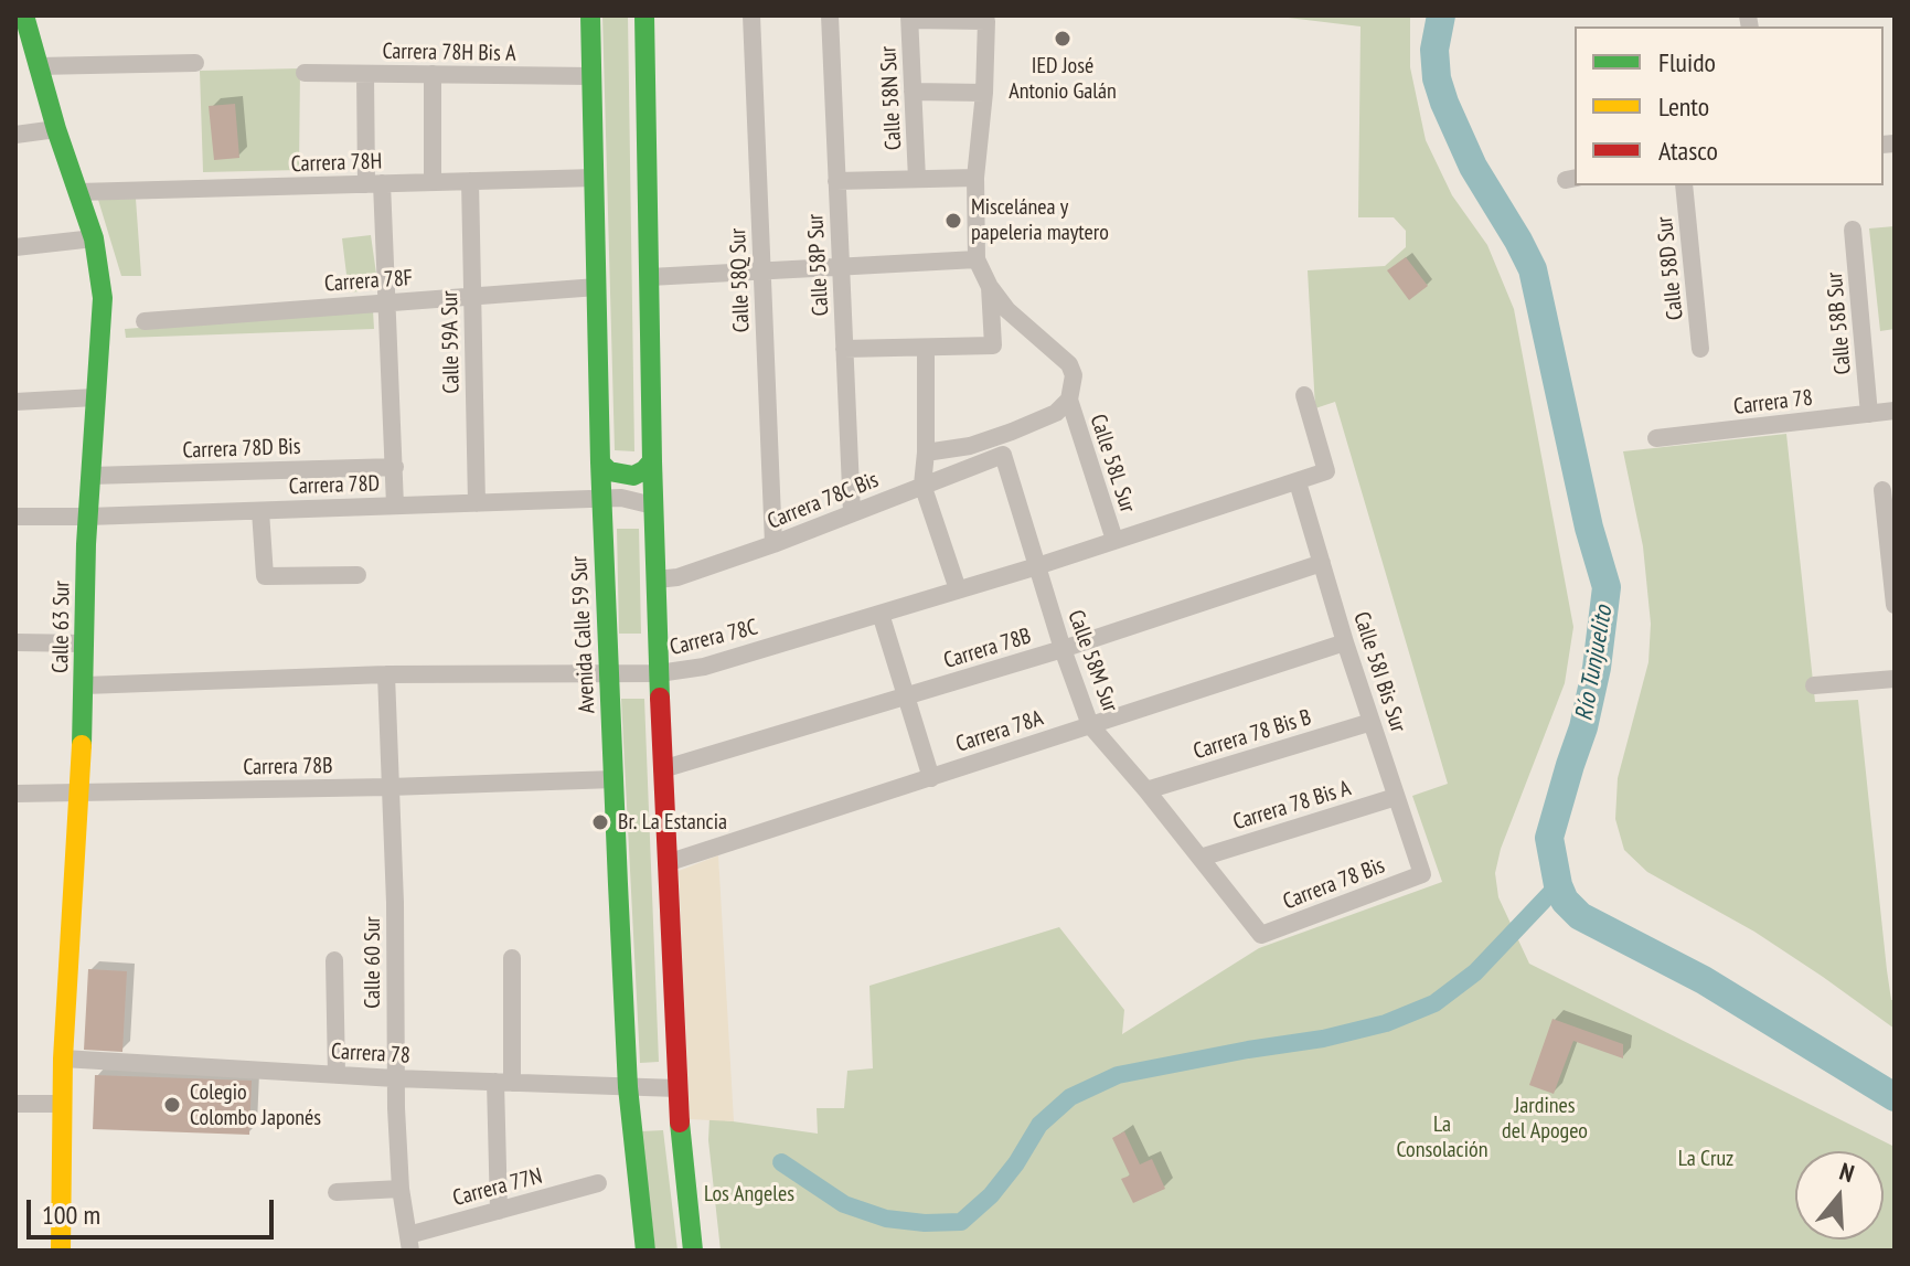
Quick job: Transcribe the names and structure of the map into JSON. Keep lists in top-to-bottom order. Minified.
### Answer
{"streets":{"main road":["Calle 63 Sur","Avenida Calle 59 Sur"],"street":["Carrera 78H Bis A","Calle 58N Sur","Carrera 78H","Calle 58P Sur","Calle 58D Sur","Calle 58Q Sur","Carrera 78F","Calle 58B Sur","Calle 59A Sur","Carrera 78","Carrera 78D Bis","Calle 58L Sur","Carrera 78D","Carrera 78C Bis","Carrera 78C","Carrera 78B","Calle 58M Sur","Calle 58I Bis Sur","Carrera 78A","Carrera 78 Bis B","Carrera 78 Bis A","Carrera 78 Bis","Calle 60 Sur","Carrera 77N"]},"crossings":[["Carrera 78H Bis A","Avenida Calle 59 Sur"],["Carrera 78H","Calle 59A Sur"],["Carrera 78H","Calle 63 Sur"],["Carrera 78H","Avenida Calle 59 Sur"],["Calle 58P Sur","Carrera 78C Bis"],["Calle 58Q Sur","Carrera 78C Bis"],["Carrera 78F","Calle 59A Sur"],["Carrera 78F","Avenida Calle 59 Sur"],["Calle 58B Sur","Carrera 78"],["Calle 59A Sur","Carrera 78D"],["Carrera 78","Calle 63 Sur"],["Carrera 78","Avenida Calle 59 Sur"],["Carrera 78","Calle 60 Sur"],["Carrera 78D Bis","Calle 63 Sur"],["Calle 58L Sur","Carrera 78C"],["Carrera 78D","Calle 63 Sur"],["Carrera 78D","Avenida Calle 59 Sur"],["Carrera 78C Bis","Calle 58M Sur"],["Calle 63 Sur","Carrera 78C"],["Calle 63 Sur","Carrera 78B"],["Avenida Calle 59 Sur","Carrera 78C"],["Avenida Calle 59 Sur","Carrera 78B"],["Carrera 78C","Calle 58M Sur"],["Carrera 78C","Calle 58I Bis Sur"],["Carrera 78C","Calle 60 Sur"],["Carrera 78B","Calle 58M Sur"],["Carrera 78B","Calle 58I Bis Sur"],["Carrera 78B","Calle 60 Sur"],["Calle 58M Sur","Carrera 78A"],["Calle 58M Sur","Carrera 78 Bis B"],["Calle 58M Sur","Carrera 78 Bis A"],["Calle 58M Sur","Carrera 78 Bis"],["Calle 58I Bis Sur","Carrera 78A"],["Calle 58I Bis Sur","Carrera 78 Bis B"],["Calle 58I Bis Sur","Carrera 78 Bis A"],["Calle 58I Bis Sur","Carrera 78 Bis"],["Calle 60 Sur","Carrera 77N"]],"water":["Río Tunjuelito"],"parks":["Jardines del Apogeo","La Consolación","La Cruz","Los Angeles"],"places":["IED José Antonio Galán","Miscelánea y papeleria maytero","Br. La Estancia","Colegio Colombo Japonés"],"legend":["Fluido","Lento","Atasco"],"scale_bar":"100 m","north":"top"}
